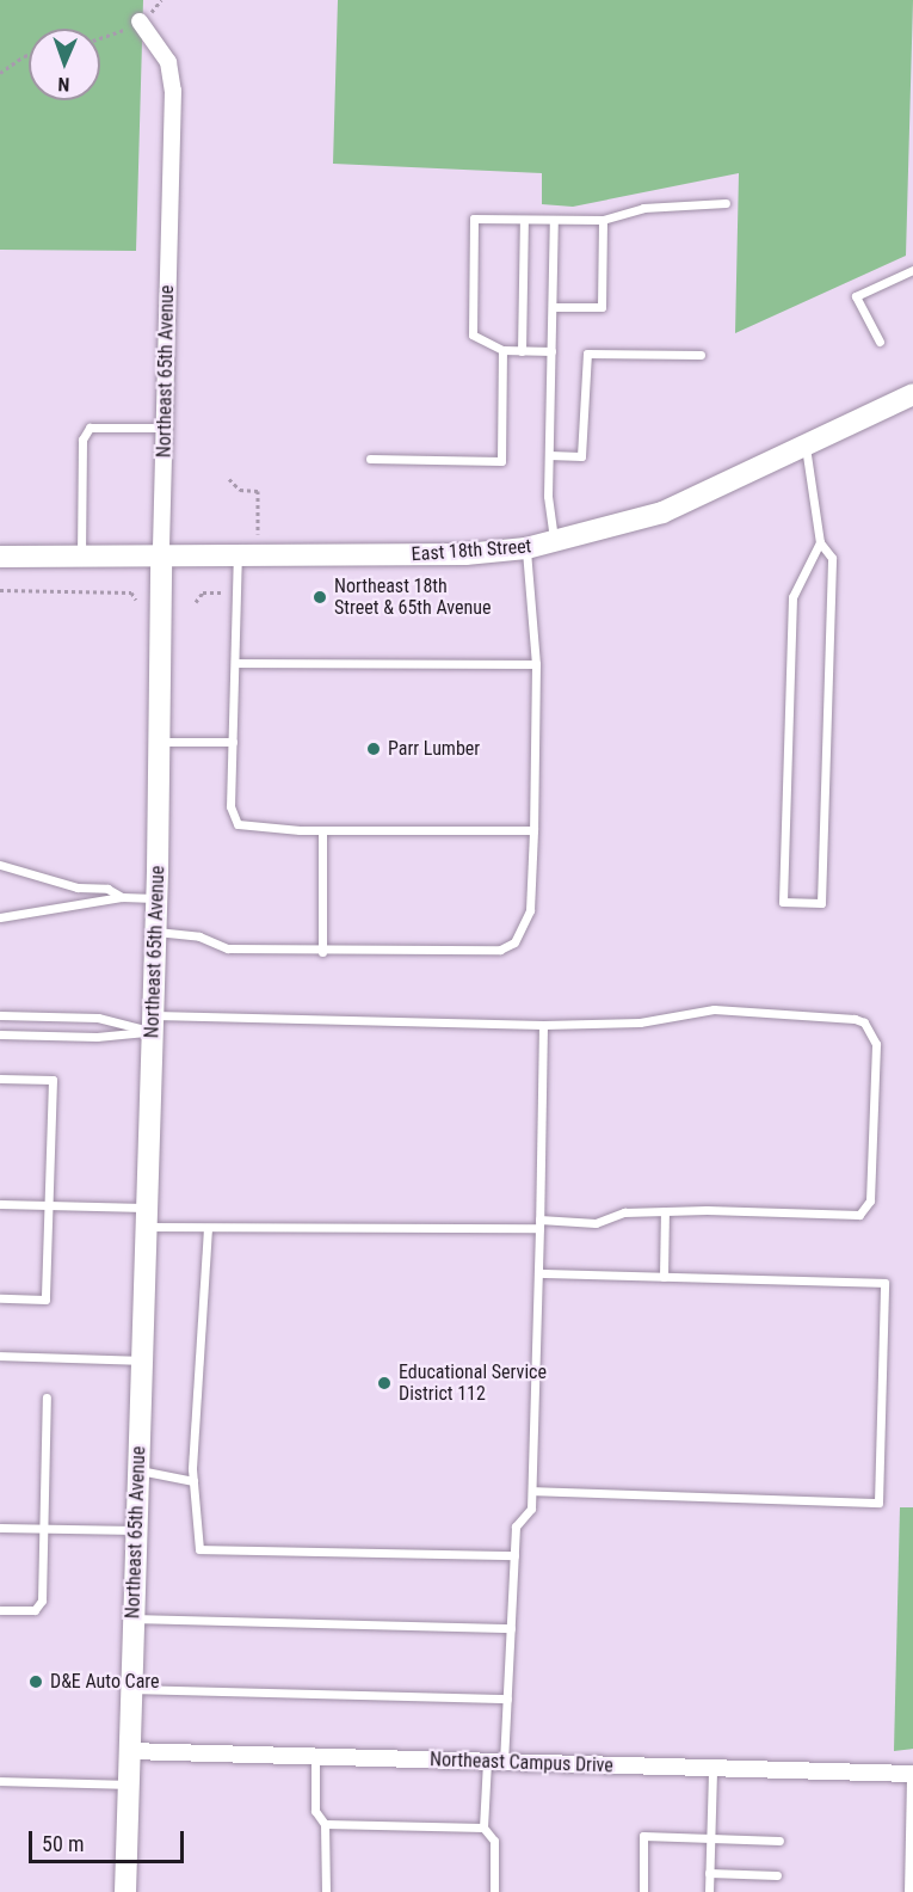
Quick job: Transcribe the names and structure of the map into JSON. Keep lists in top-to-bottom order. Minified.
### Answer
{"streets":{"street":["Northeast 65th Avenue","East 18th Street","Northeast Campus Drive"]},"crossings":[["Northeast 65th Avenue","East 18th Street"],["Northeast 65th Avenue","Northeast Campus Drive"]],"places":["Northeast 18th Street & 65th Avenue","Parr Lumber","Educational Service District 112","D&E Auto Care"],"scale_bar":"50 m","north":"bottom"}
